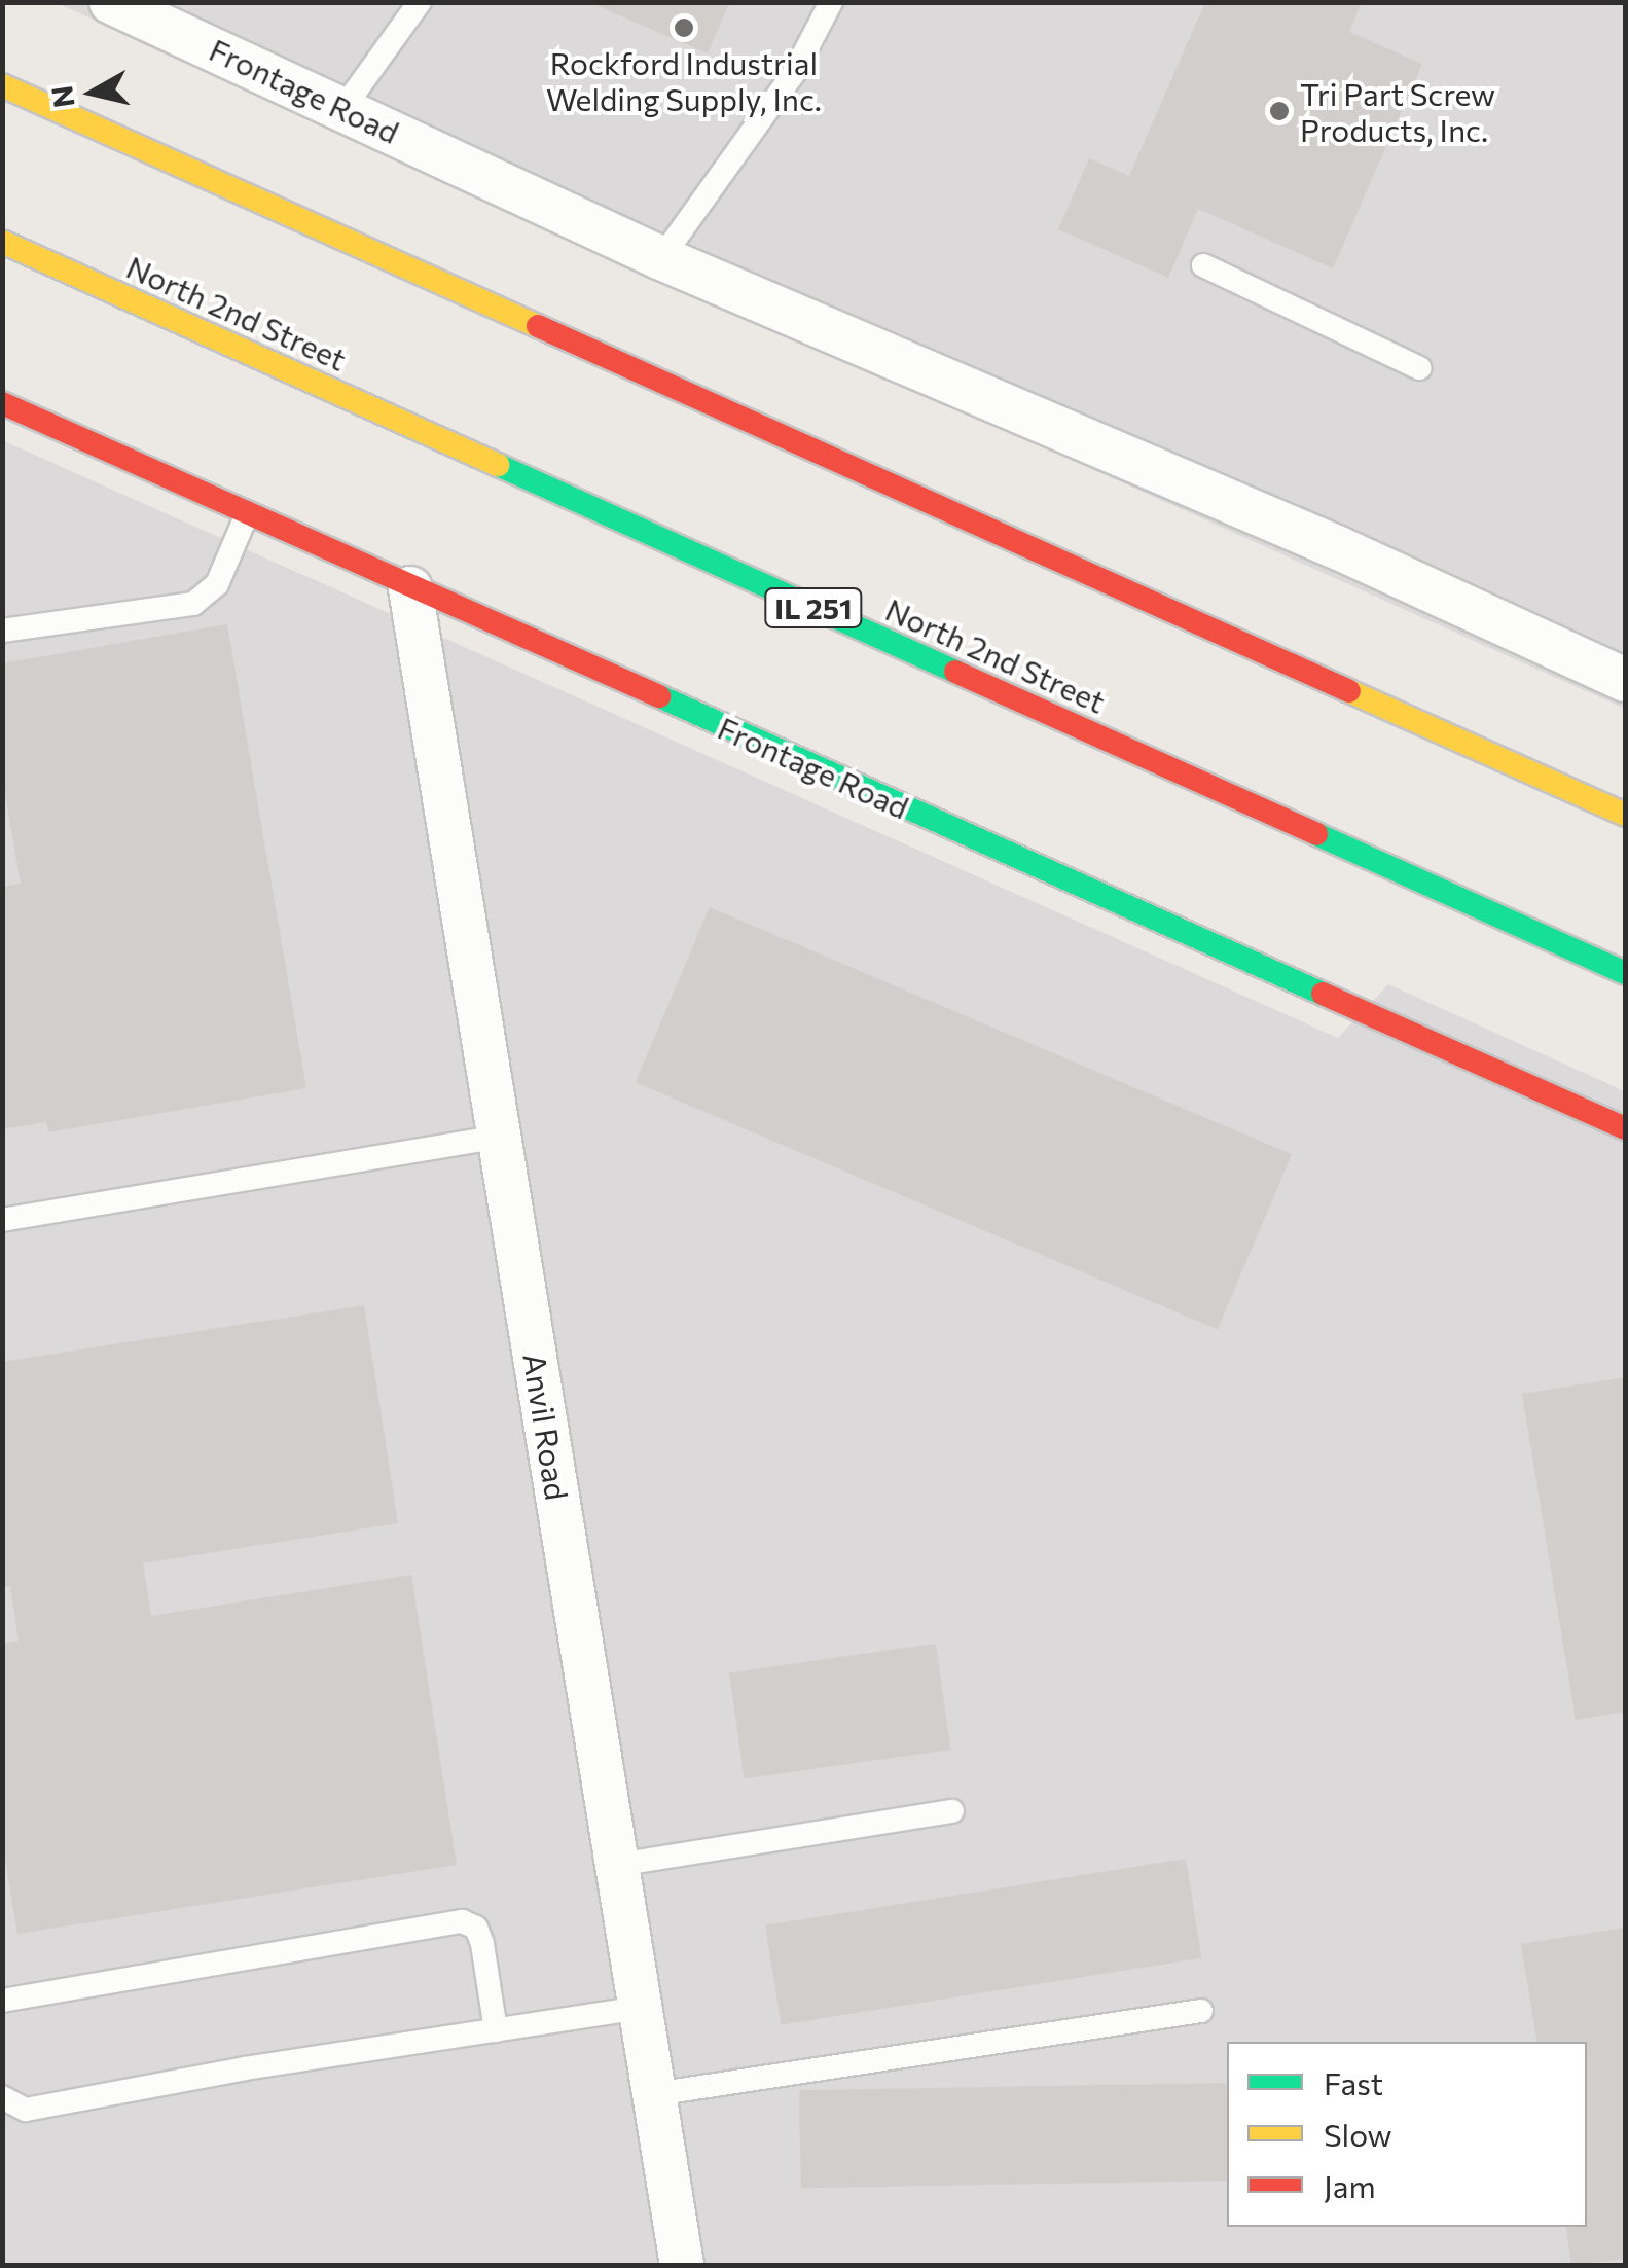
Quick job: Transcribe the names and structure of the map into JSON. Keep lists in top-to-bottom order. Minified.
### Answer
{"streets":{"main road":["Frontage Road","North 2nd Street","IL 251"],"street":["Anvil Road"]},"crossings":[["Frontage Road","Anvil Road"]],"places":["Rockford Industrial Welding Supply, Inc.","Tri Part Screw Products, Inc."],"legend":["Fast","Slow","Jam"],"north":"left"}
